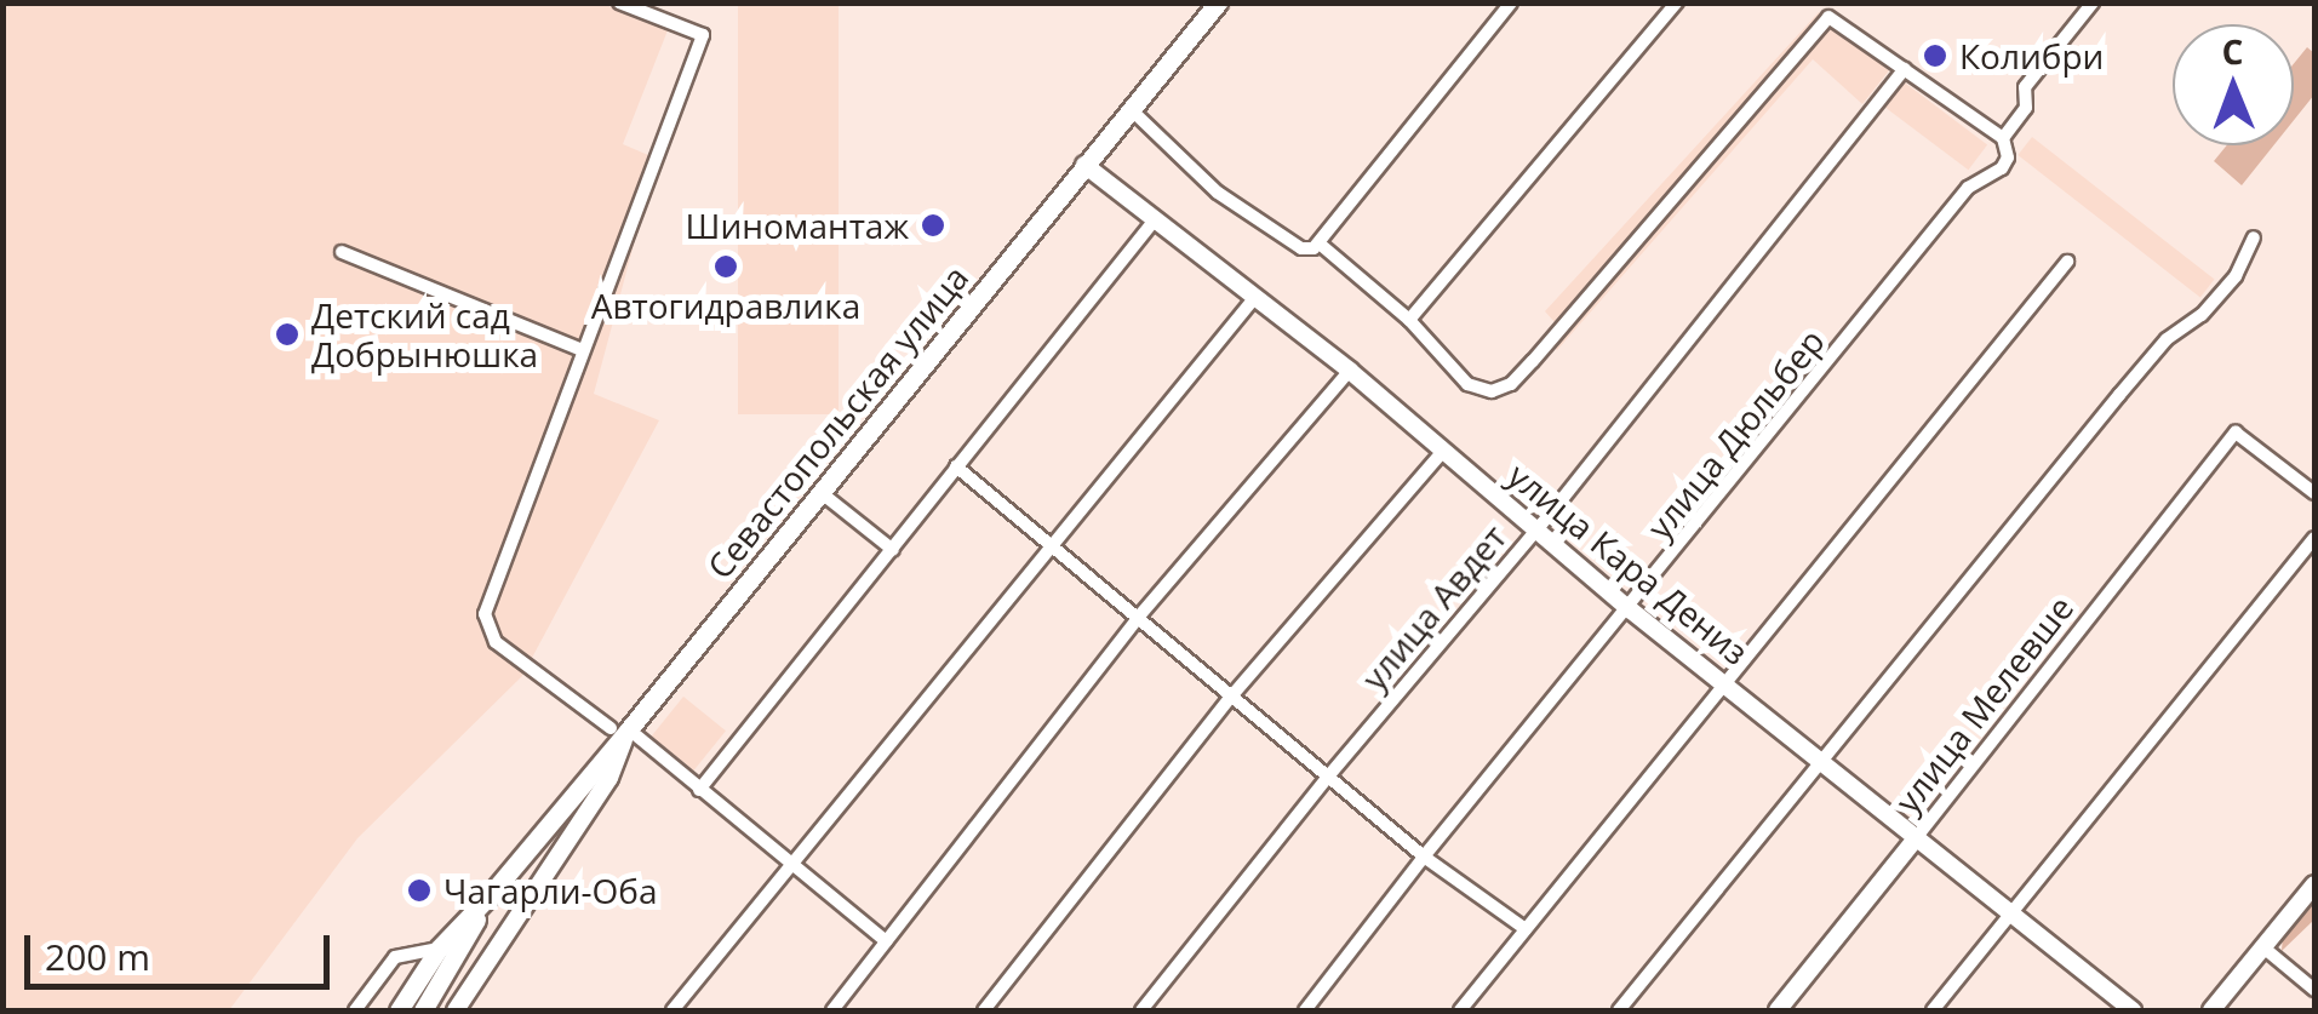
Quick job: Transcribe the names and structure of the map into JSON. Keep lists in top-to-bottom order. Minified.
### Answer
{"streets":{"main road":["Севастопольская улица","улица Кара Дениз","улица Мелевше"],"street":["улица Дюльбер","улица Авдет"]},"crossings":[["Севастопольская улица","улица Кара Дениз"],["улица Дюльбер","улица Кара Дениз"],["улица Кара Дениз","улица Авдет"],["улица Кара Дениз","улица Мелевше"]],"places":["Колибри","Шиномантаж","Автогидравлика","Детский сад Добрынюшка","Чагарли-Оба"],"scale_bar":"200 m","north":"top"}
